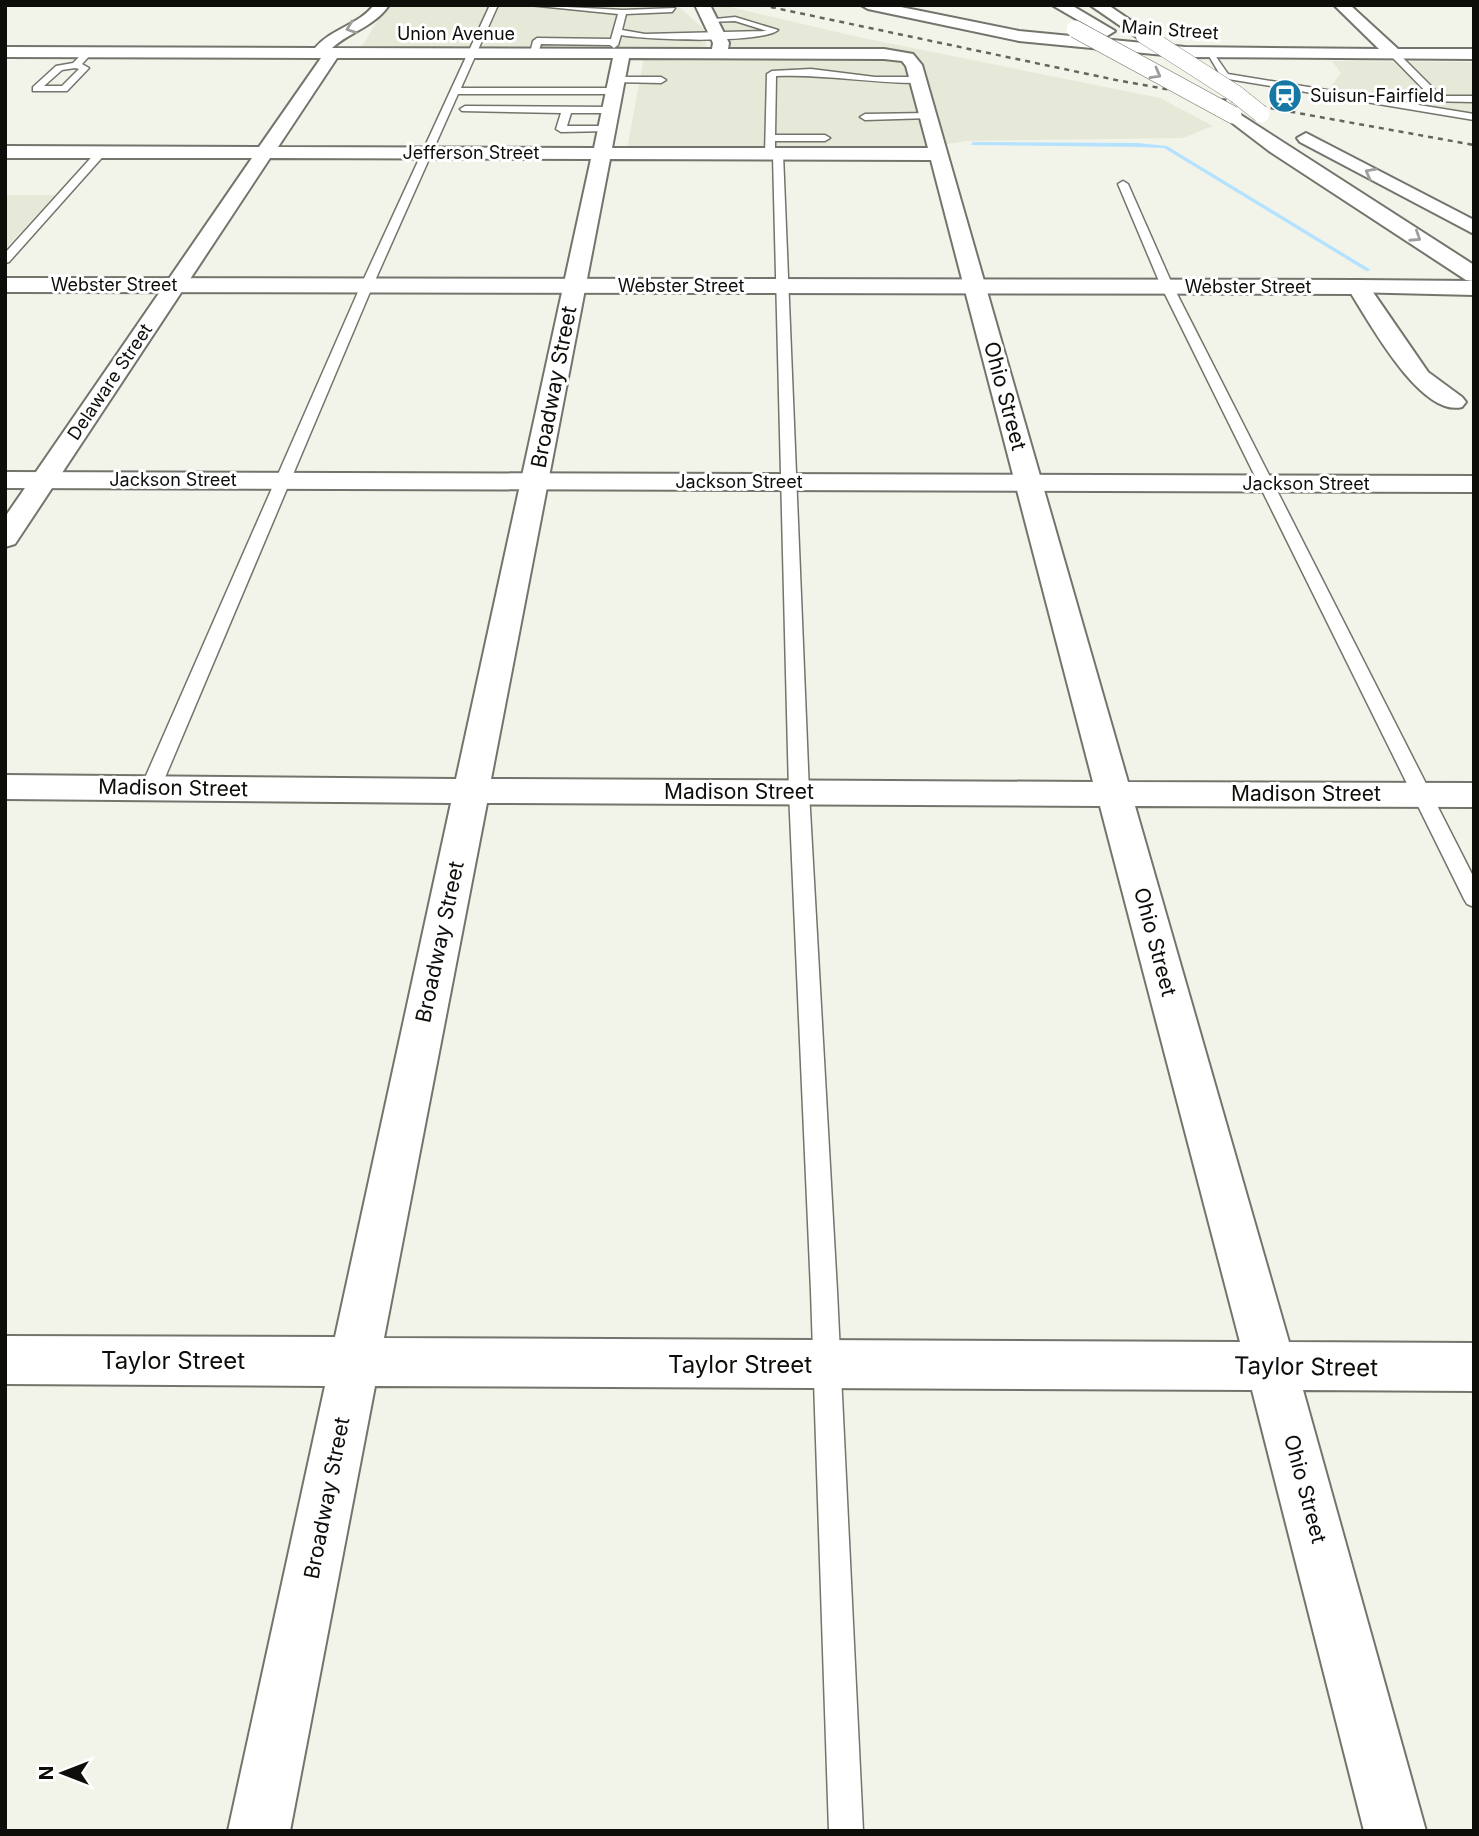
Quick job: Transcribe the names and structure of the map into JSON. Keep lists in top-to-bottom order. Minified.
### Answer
{"streets":{"main road":["Main Street","Union Avenue","Jefferson Street","Webster Street","Delaware Street","Broadway Street","Ohio Street","Jackson Street","Madison Street","Taylor Street"]},"crossings":[["Union Avenue","Delaware Street"],["Union Avenue","Broadway Street"],["Union Avenue","Ohio Street"],["Jefferson Street","Delaware Street"],["Jefferson Street","Broadway Street"],["Jefferson Street","Ohio Street"],["Webster Street","Delaware Street"],["Webster Street","Broadway Street"],["Webster Street","Ohio Street"],["Delaware Street","Jackson Street"],["Broadway Street","Jackson Street"],["Broadway Street","Madison Street"],["Broadway Street","Taylor Street"],["Ohio Street","Jackson Street"],["Ohio Street","Madison Street"],["Ohio Street","Taylor Street"]],"places":{"station":["Suisun-Fairfield"]},"north":"left"}
